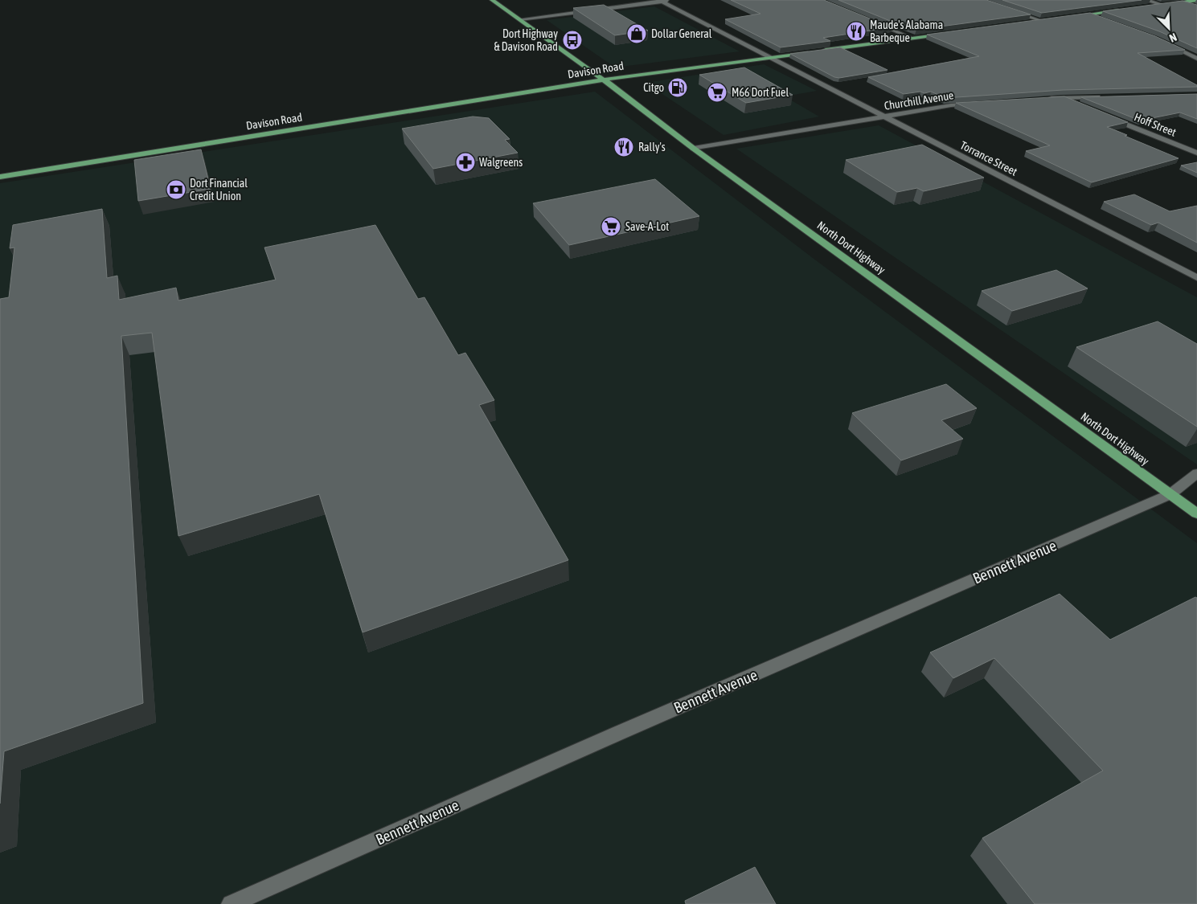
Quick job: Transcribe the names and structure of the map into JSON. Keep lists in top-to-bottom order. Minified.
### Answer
{"streets":{"main road":["Davison Road","North Dort Highway"],"street":["Churchill Avenue","Hoff Street","Torrance Street","Bennett Avenue"]},"crossings":[["Davison Road","Torrance Street"],["Davison Road","North Dort Highway"],["Churchill Avenue","Torrance Street"],["Churchill Avenue","North Dort Highway"],["North Dort Highway","Bennett Avenue"]],"places":{"restaurant":["Maude's Alabama Barbeque","Rally's"],"shop":["Dollar General"],"bus stop":["Dort Highway & Davison Road"],"fuel station":["Citgo"],"supermarket":["M66 Dort Fuel","Save-A-Lot"],"pharmacy":["Walgreens"],"bank":["Dort Financial Credit Union"]},"north":"bottom right"}
